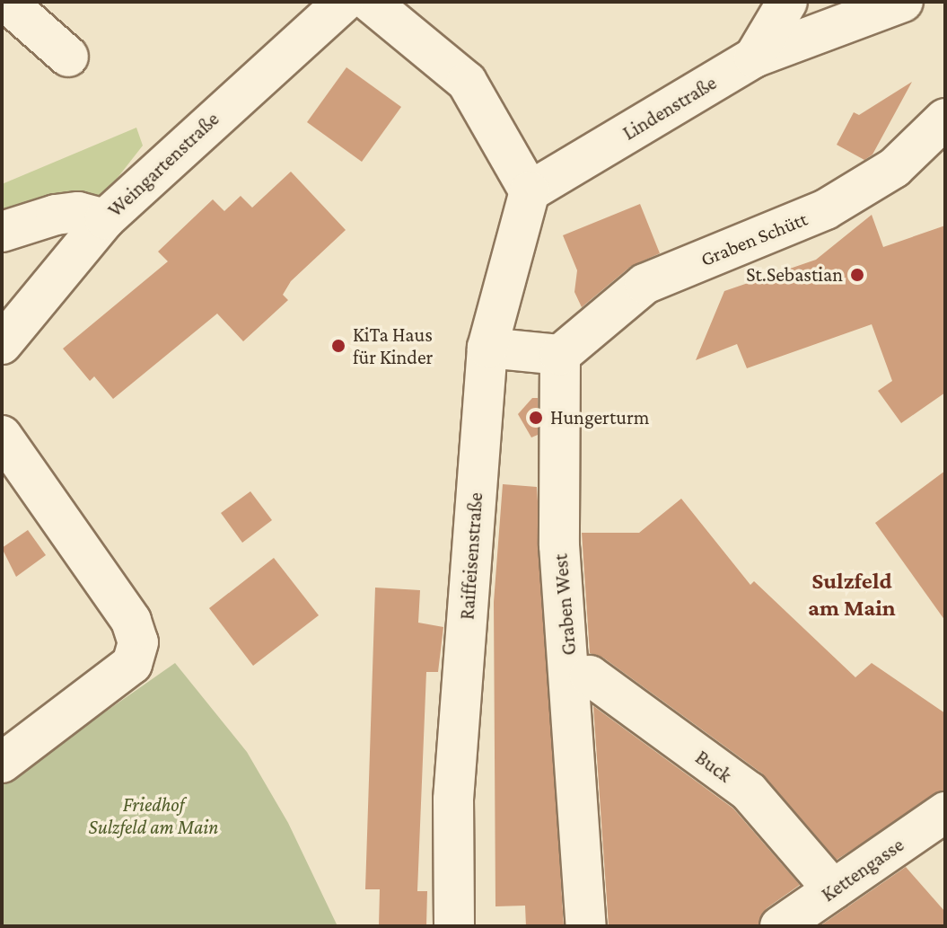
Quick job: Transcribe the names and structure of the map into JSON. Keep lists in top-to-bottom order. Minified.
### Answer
{"streets":{"street":["Lindenstraße","Weingartenstraße","Graben Schütt","Raiffeisenstraße","Graben West","Buck","Kettengasse"]},"crossings":[["Lindenstraße","Raiffeisenstraße"],["Graben Schütt","Graben West"],["Graben West","Buck"],["Buck","Kettengasse"]],"districts":["Sulzfeld am Main"],"parks":["Friedhof Sulzfeld am Main"],"places":["St.Sebastian","KiTa Haus für Kinder","Hungerturm"]}
